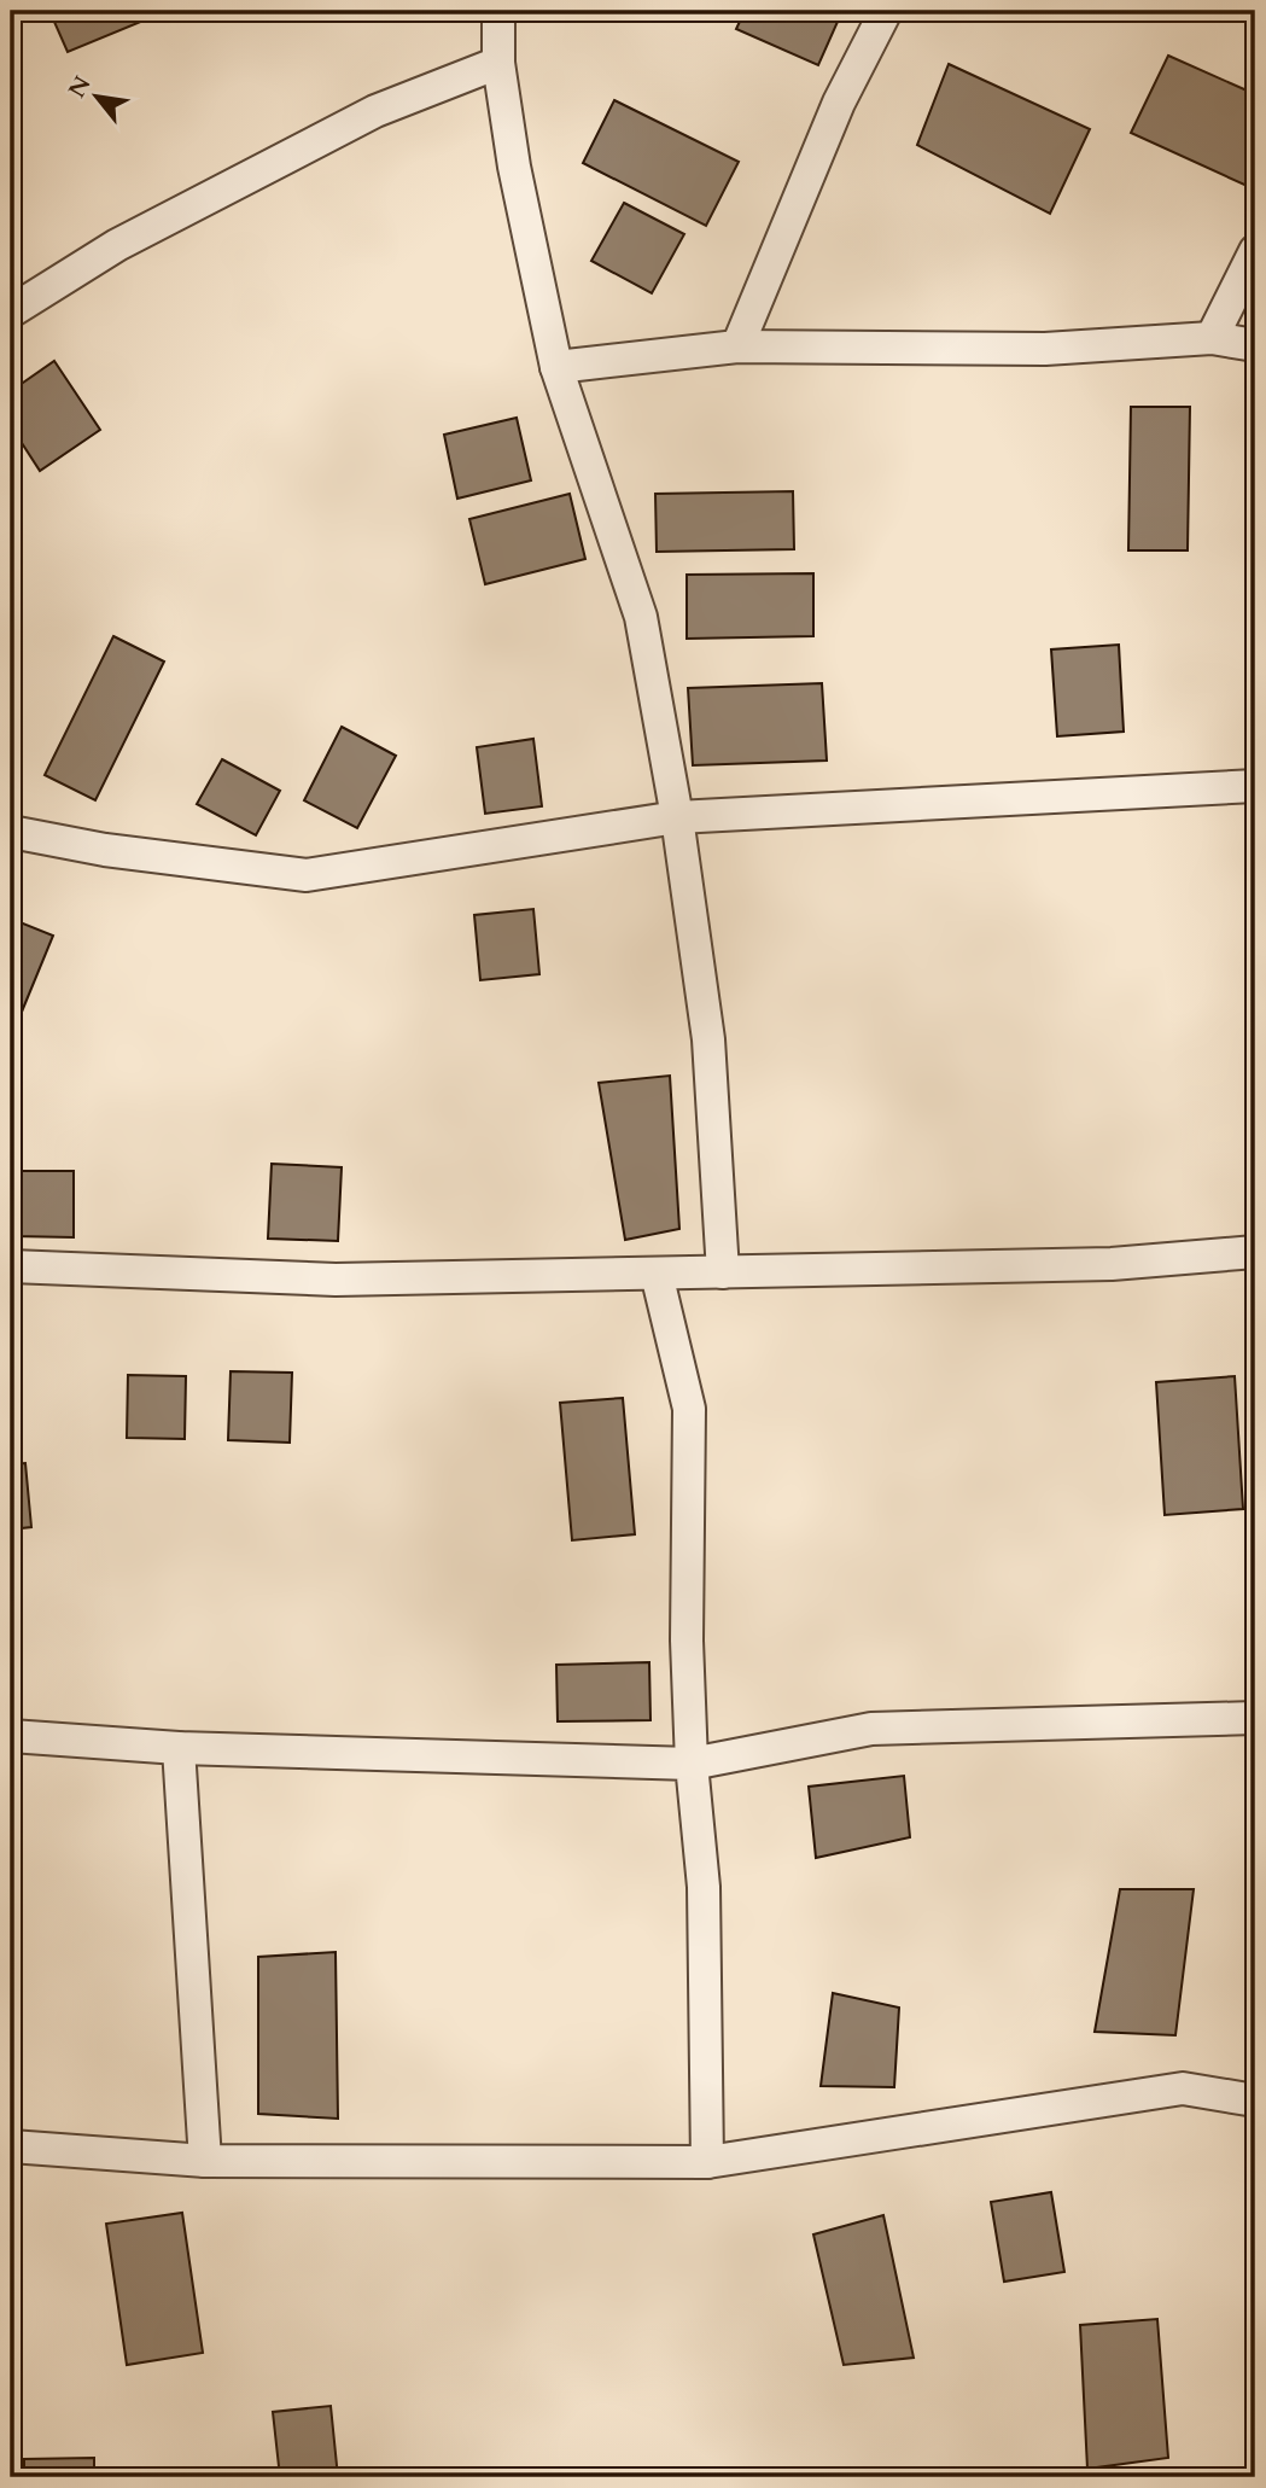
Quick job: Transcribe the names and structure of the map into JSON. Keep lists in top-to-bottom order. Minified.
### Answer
{"north":"top left"}
